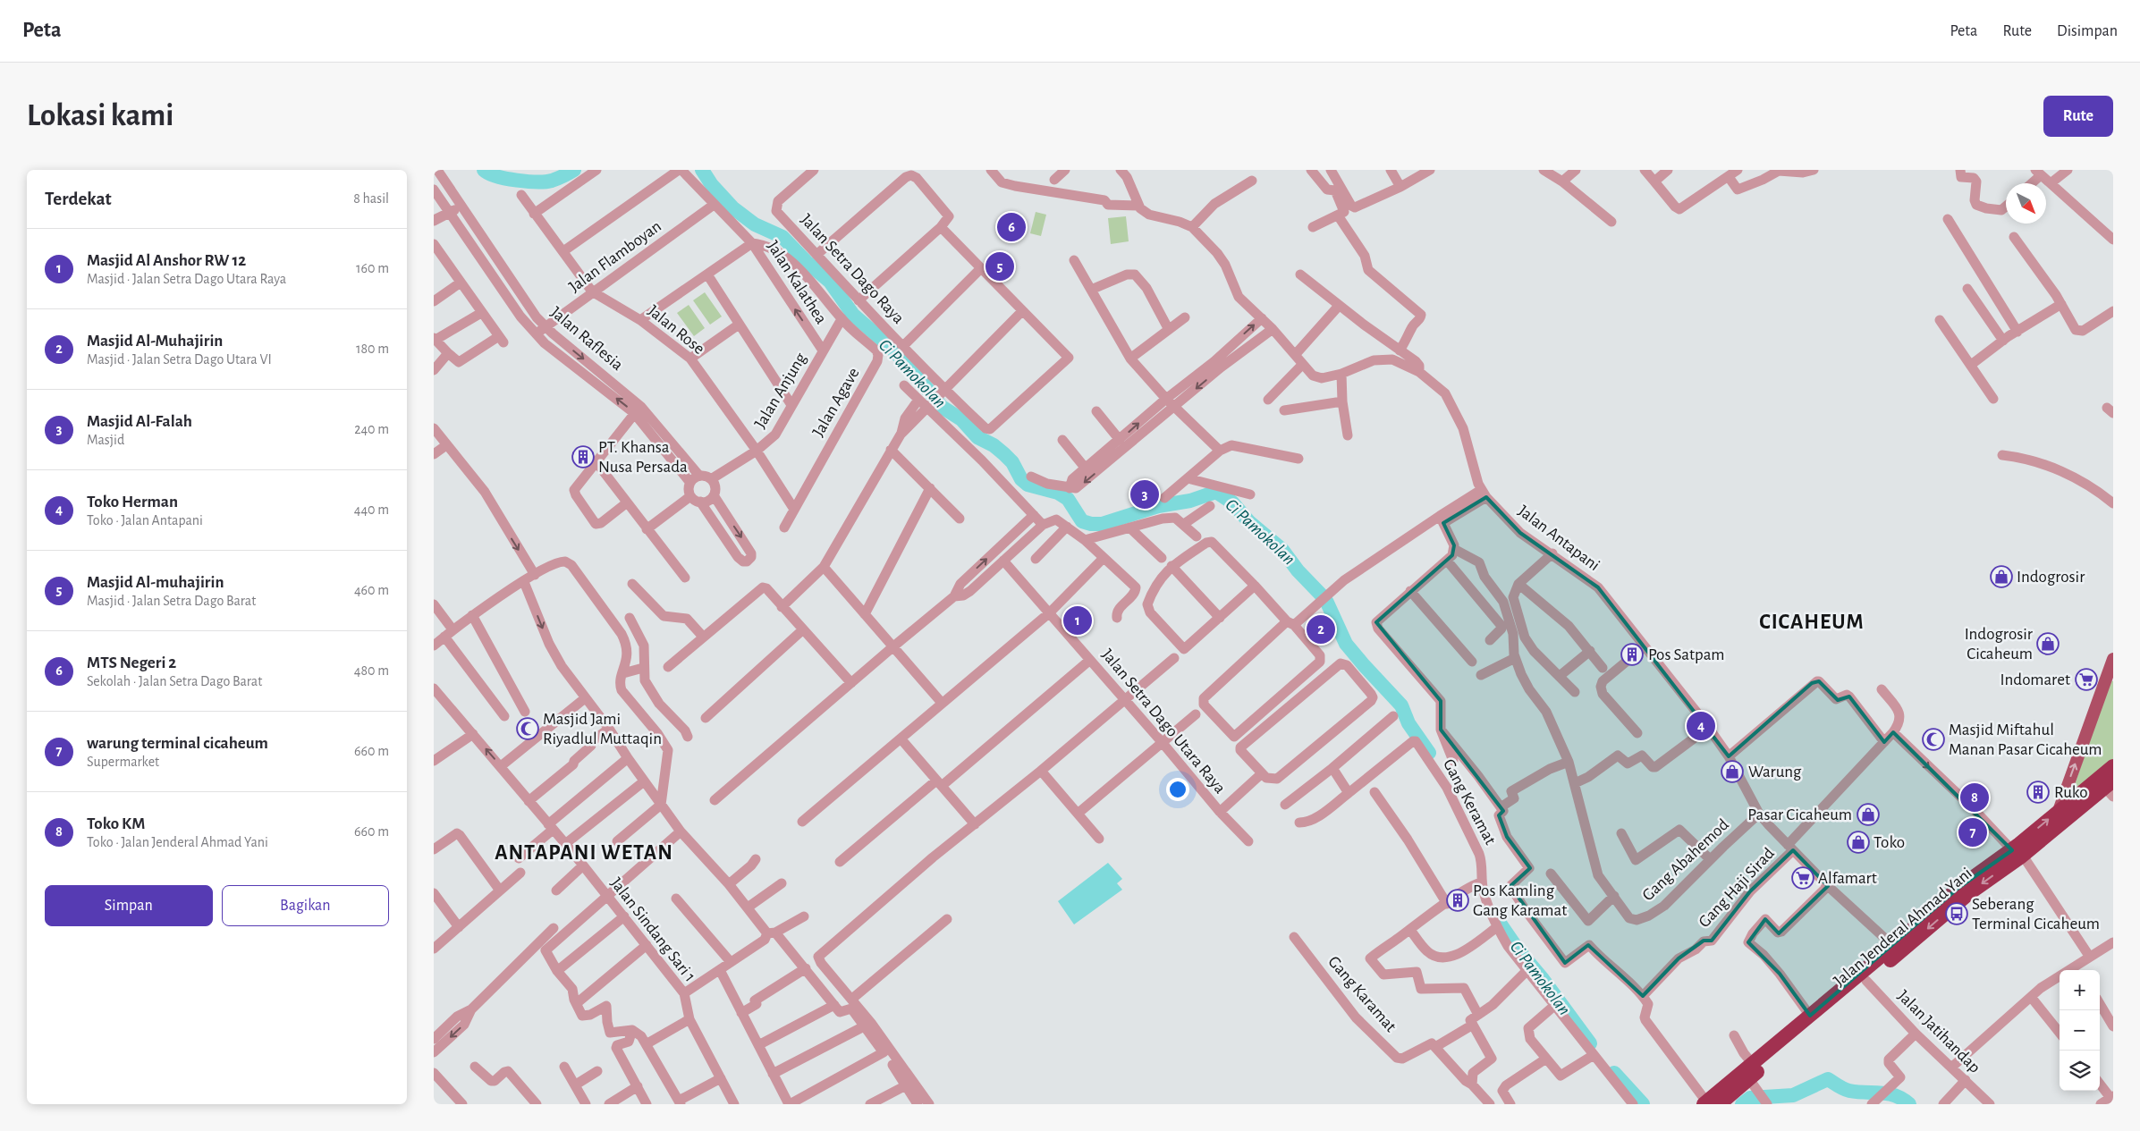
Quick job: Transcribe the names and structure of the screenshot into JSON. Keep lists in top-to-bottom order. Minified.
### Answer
{"streets":{"highway":["Jalan Jenderal Ahmad Yani"],"street":["Jalan Flamboyan","Jalan Setra Dago Raya","Jalan Kalathea","Jalan Rose","Jalan Raflesia","Jalan Anjung","Jalan Agave","Jalan Antapani","Jalan Setra Dago Utara Raya","Gang Keramat","Gang Abahemod","Gang Haji Sirad","Jalan Sindang Sari 1","Gang Karamat","Jalan Jatihandap"]},"crossings":[["Jalan Flamboyan","Jalan Rose"],["Jalan Flamboyan","Jalan Raflesia"],["Jalan Kalathea","Jalan Anjung"],["Jalan Kalathea","Jalan Agave"],["Jalan Rose","Jalan Anjung"],["Jalan Rose","Jalan Agave"],["Jalan Raflesia","Jalan Anjung"],["Jalan Anjung","Jalan Agave"],["Jalan Antapani","Gang Abahemod"],["Jalan Antapani","Gang Haji Sirad"],["Jalan Antapani","Jalan Jenderal Ahmad Yani"],["Jalan Jenderal Ahmad Yani","Jalan Jatihandap"]],"districts":["CICAHEUM","ANTAPANI WETAN"],"water":["Ci Pamokolan"],"places":{"building":["PT. Khansa Nusa Persada","Pos Satpam","Ruko","Pos Kamling Gang Karamat"],"shop":["Indogrosir","Indogrosir Cicaheum","Warung","Pasar Cicaheum","Toko"],"supermarket":["Indomaret","Alfamart"],"mosque":["Masjid Jami Riyadlul Muttaqin","Masjid Miftahul Manan Pasar Cicaheum"],"bus stop":["Seberang Terminal Cicaheum"]},"north":"bottom right","page":{"header":"Peta","nav":["Peta","Rute","Disimpan"],"buttons":["Rute",["Simpan","Bagikan"]],"title":"Lokasi kami","heading":["Terdekat","8 hasil"],"pins":["6","5","3","1","2","4","8","7"],"list":[{"mark":"1","name":"Masjid Al Anshor RW 12","note":"Masjid · Jalan Setra Dago Utara Raya","value":"160 m"},{"mark":"2","name":"Masjid Al-Muhajirin","note":"Masjid · Jalan Setra Dago Utara VI","value":"180 m"},{"mark":"3","name":"Masjid Al-Falah","note":"Masjid","value":"240 m"},{"mark":"4","name":"Toko Herman","note":"Toko · Jalan Antapani","value":"440 m"},{"mark":"5","name":"Masjid Al-muhajirin","note":"Masjid · Jalan Setra Dago Barat","value":"460 m"},{"mark":"6","name":"MTS Negeri 2","note":"Sekolah · Jalan Setra Dago Barat","value":"480 m"},{"mark":"7","name":"warung terminal cicaheum","note":"Supermarket","value":"660 m"},{"mark":"8","name":"Toko KM","note":"Toko · Jalan Jenderal Ahmad Yani","value":"660 m"}],"map_buttons":["+","−"]}}
